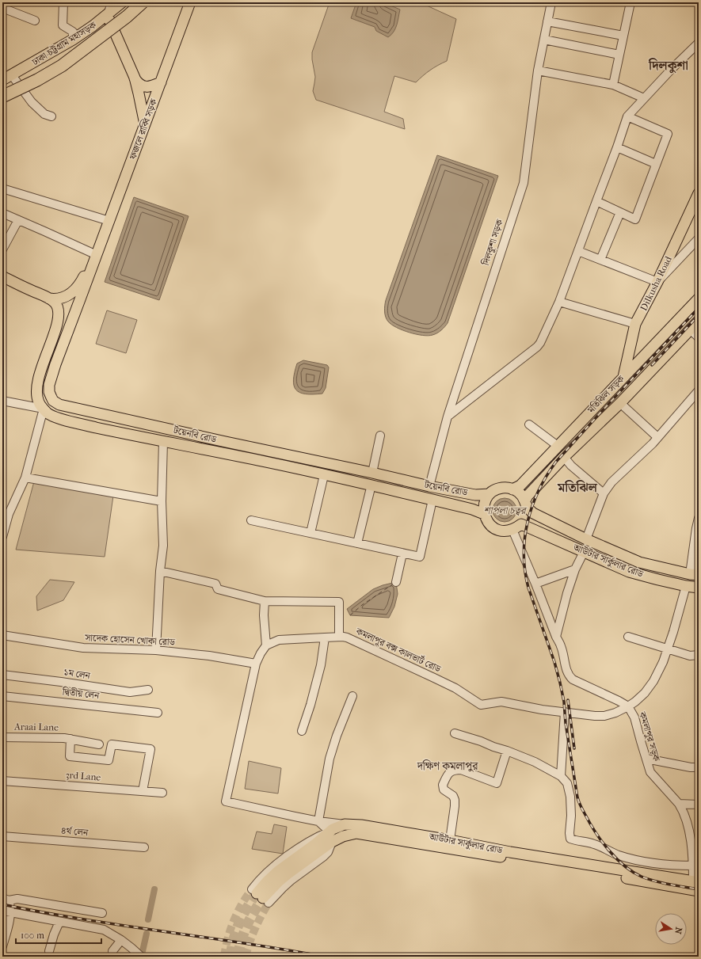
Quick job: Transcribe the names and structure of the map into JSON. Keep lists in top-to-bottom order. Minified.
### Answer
{"streets":{"main road":["ঢাকা-চট্টগ্রাম মহাসড়ক","ফজলে রাব্বি সড়ক","Dilkusha Road","মতিঝিল সড়ক","টয়েনবি রোড","আউটার সার্কুলার রোড"],"street":["দিলকুশা সড়ক","সাদেক হোসেন খোকা রোড","কমলাপুর বক্স কালভার্ট রোড","১ম লেন","দ্বিতীয় লেন","Araai Lane","কমলাপুর সড়ক","3rd Lane","৪র্থ লেন"]},"crossings":[["ফজলে রাব্বি সড়ক","টয়েনবি রোড"],["দিলকুশা সড়ক","টয়েনবি রোড"],["Dilkusha Road","মতিঝিল সড়ক"],["মতিঝিল সড়ক","আউটার সার্কুলার রোড"],["আউটার সার্কুলার রোড","কমলাপুর বক্স কালভার্ট রোড"],["আউটার সার্কুলার রোড","কমলাপুর সড়ক"],["কমলাপুর বক্স কালভার্ট রোড","কমলাপুর সড়ক"]],"districts":["দিলকুশা","মতিঝিল","দক্ষিণ কমলাপুর"],"water":["শাপলা চত্বর"],"scale_bar":"100 m","north":"right"}
